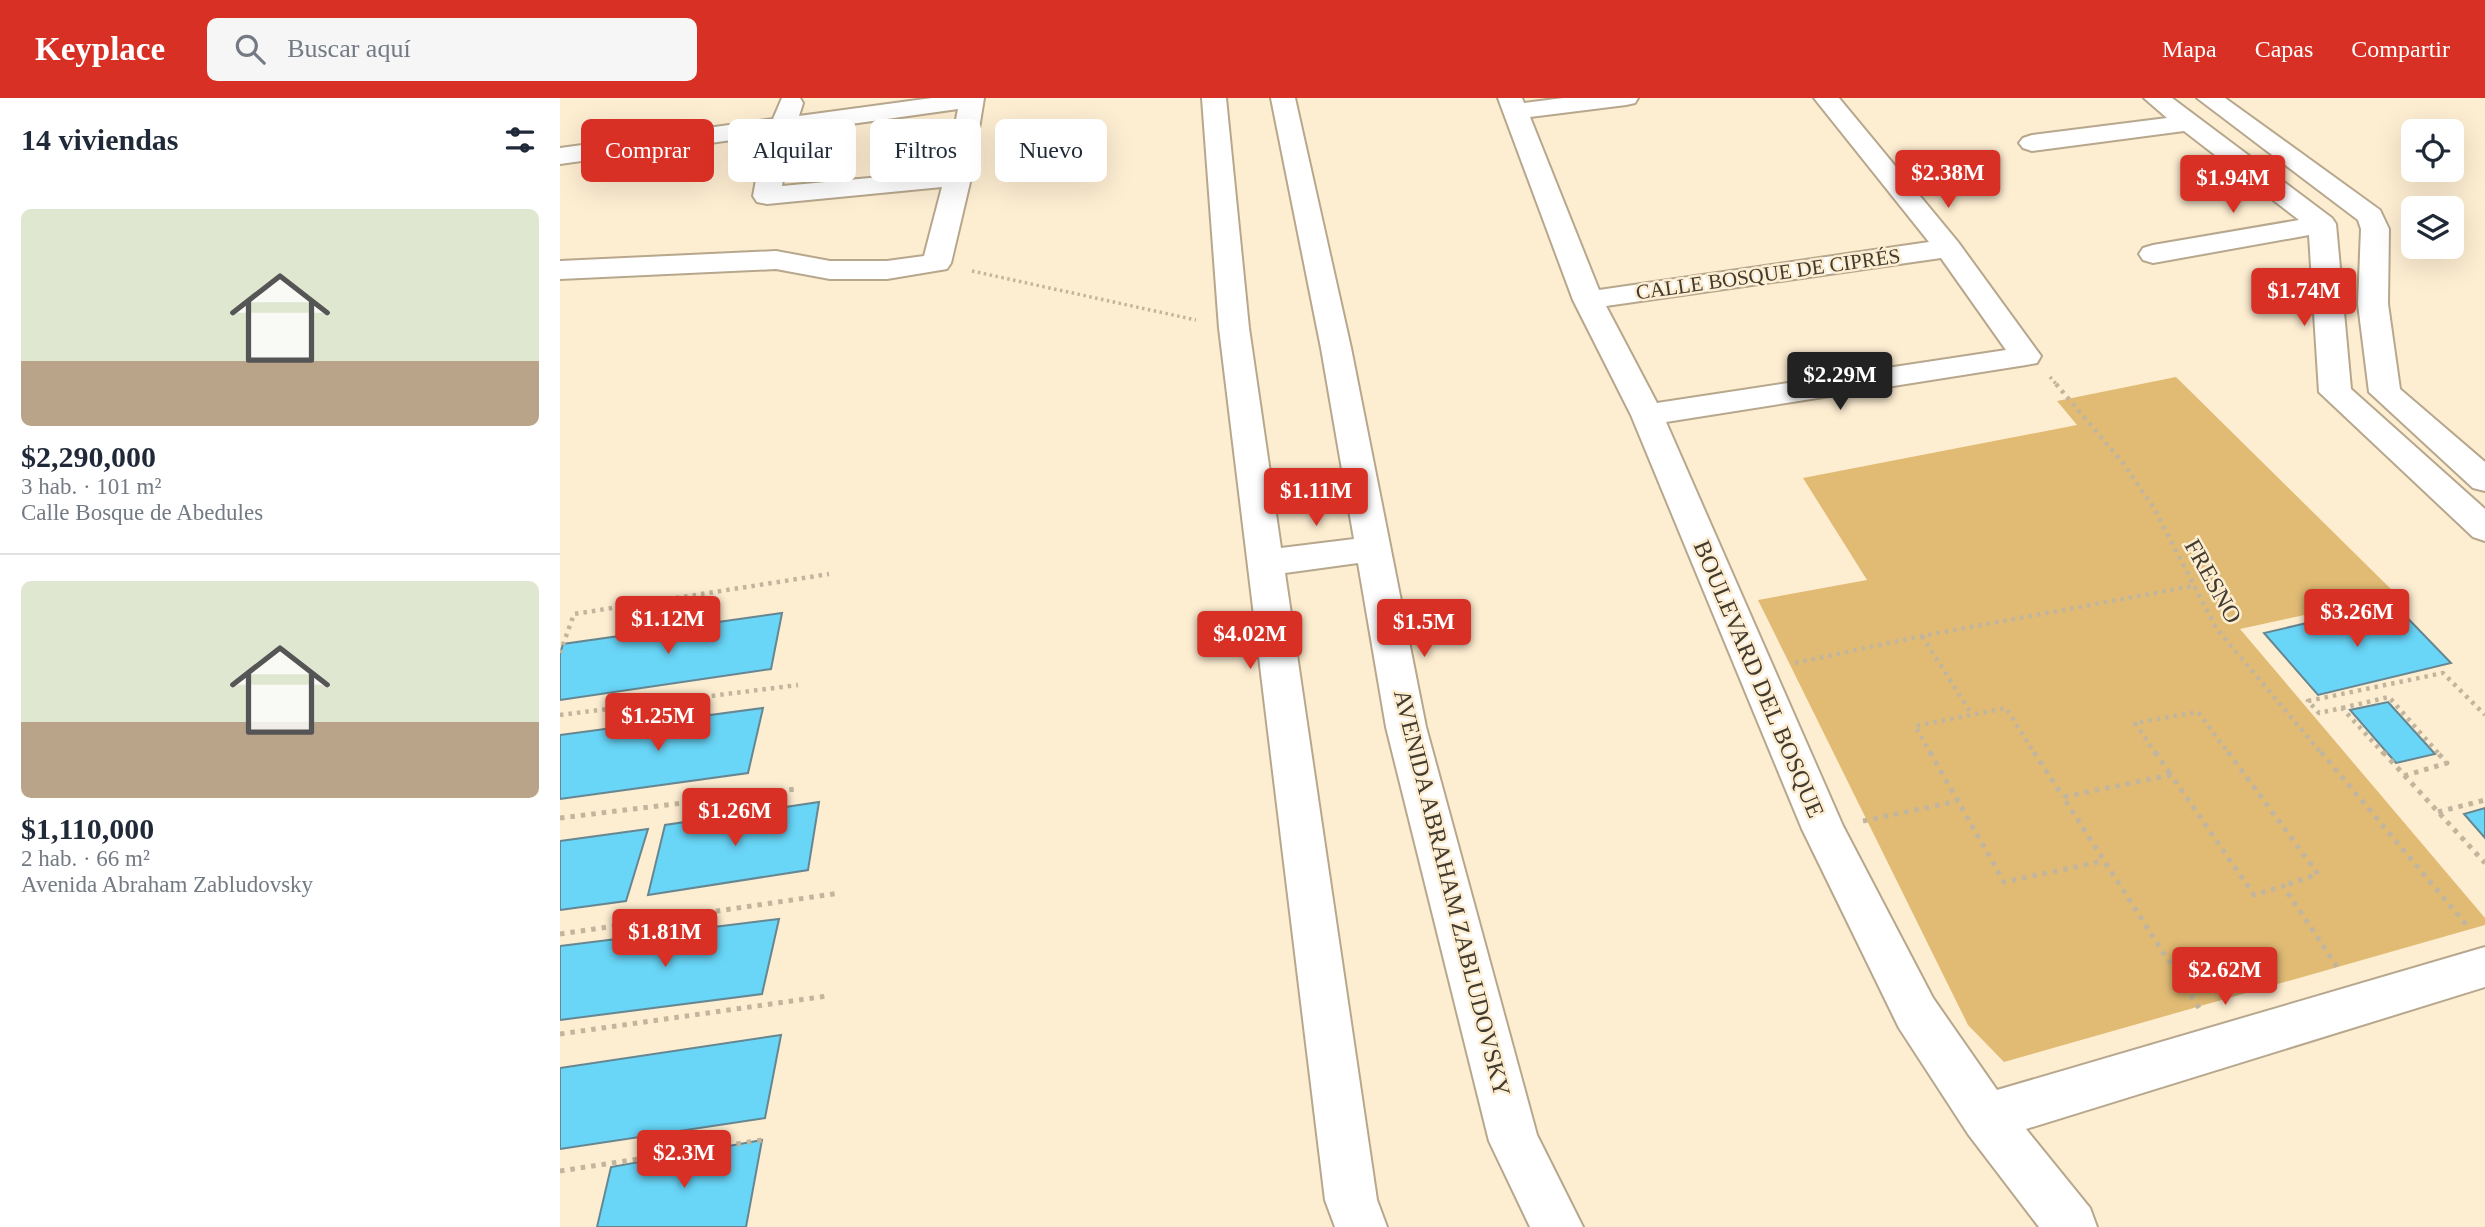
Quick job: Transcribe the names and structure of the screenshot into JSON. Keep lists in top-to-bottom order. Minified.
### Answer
{"streets":{"street":["CALLE BOSQUE DE CIPRÉS","BOULEVARD DEL BOSQUE","AVENIDA ABRAHAM ZABLUDOVSKY"],"path":["FRESNO"]},"crossings":[["CALLE BOSQUE DE CIPRÉS","BOULEVARD DEL BOSQUE"]],"page":{"header":"Keyplace","search":"Buscar aquí","nav":["Mapa","Capas","Compartir"],"heading":"14 viviendas","chip":["Comprar","Alquilar","Filtros","Nuevo"],"price":["$2.38M","$1.94M","$1.74M","$2.29M","$1.11M","$3.26M","$1.12M","$1.5M","$4.02M","$1.25M","$1.26M","$1.81M","$2.62M","$2.3M"],"list":[{"name":"$2,290,000","note":"3 hab. · 101 m² · Calle Bosque de Abedules"},{"name":"$1,110,000","note":"2 hab. · 66 m² · Avenida Abraham Zabludovsky"}]}}
